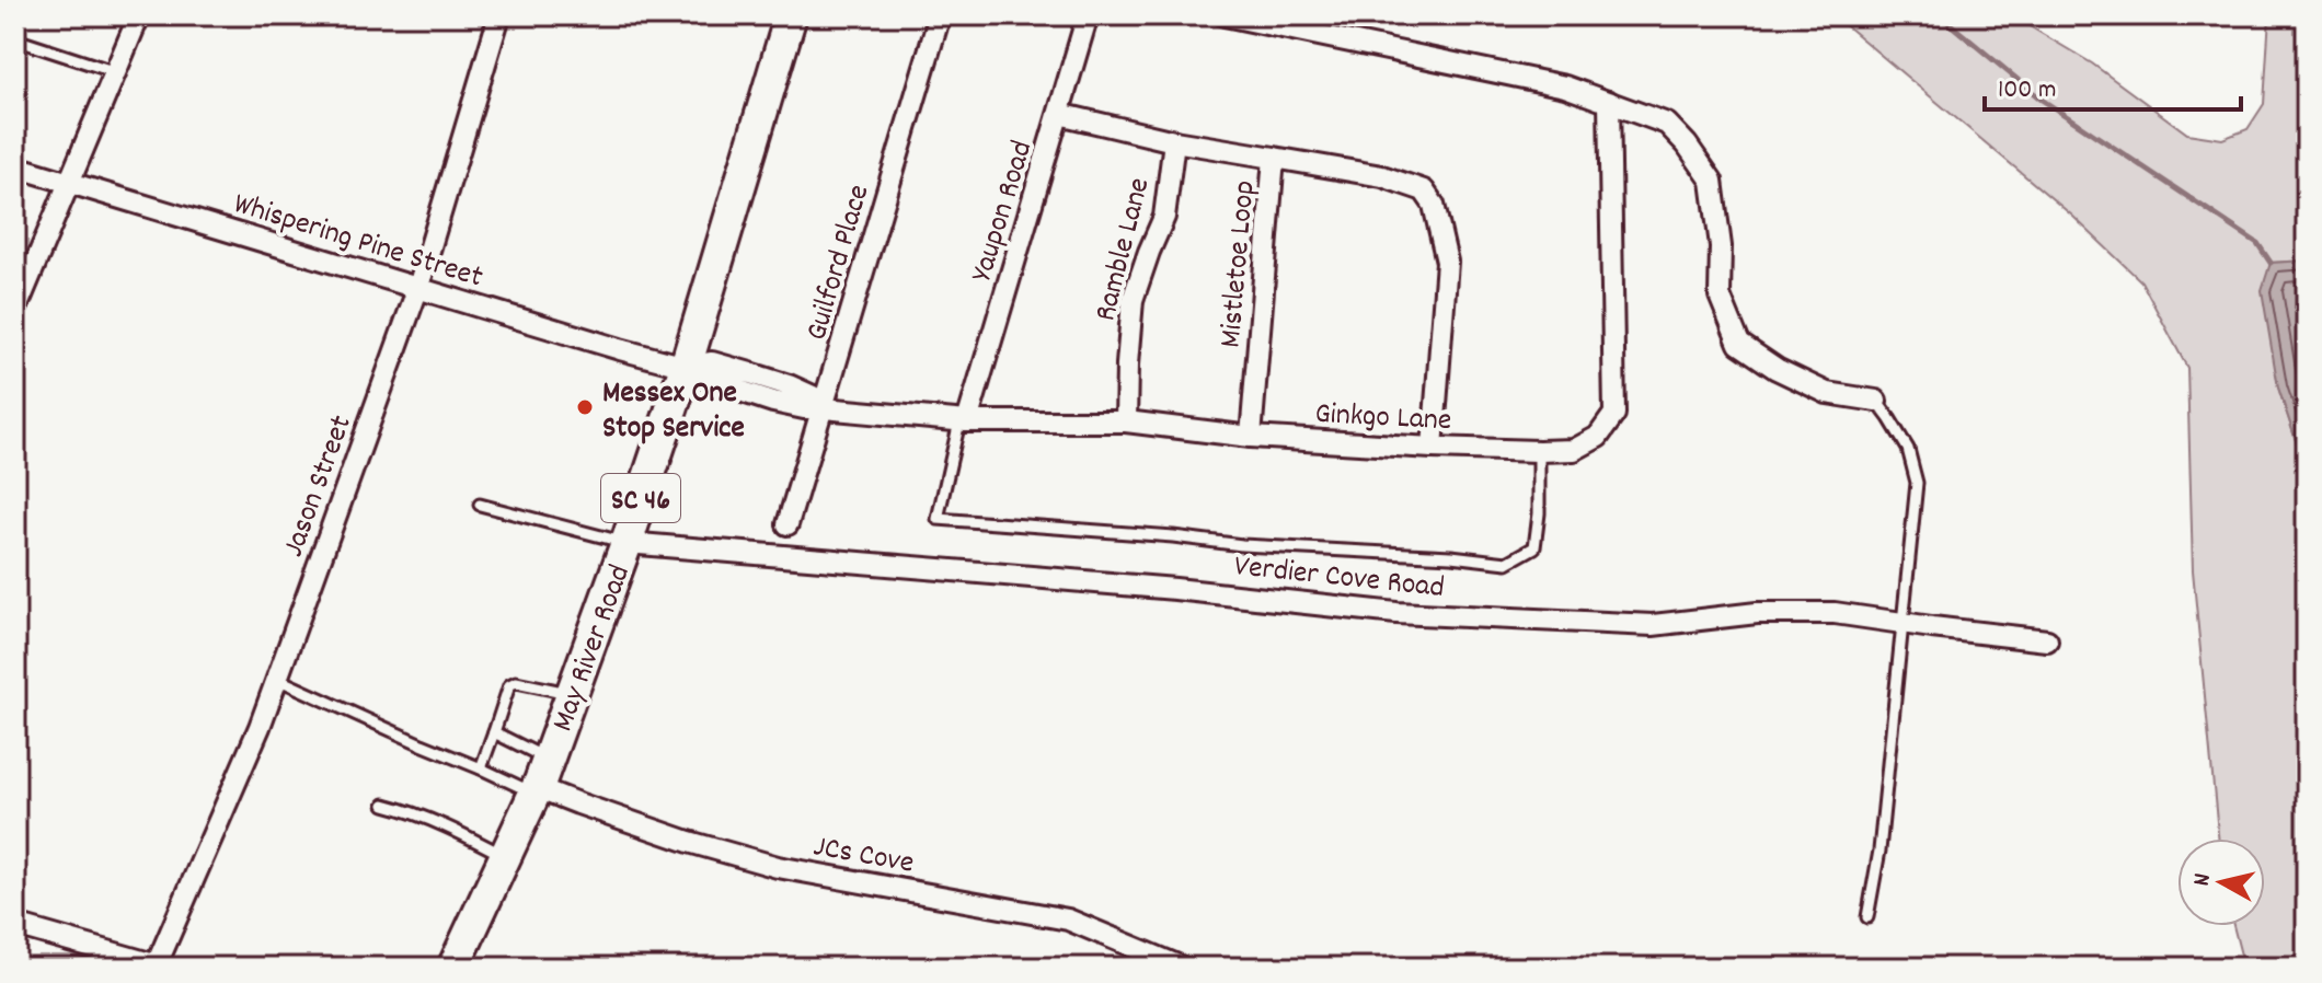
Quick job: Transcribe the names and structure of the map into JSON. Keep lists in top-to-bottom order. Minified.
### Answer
{"streets":{"main road":["SC 46","May River Road"],"street":["Yaupon Road","Whispering Pine Street","Ramble Lane","Guilford Place","Mistletoe Loop","Ginkgo Lane","Jason Street","Verdier Cove Road","JCs Cove"]},"crossings":[["Yaupon Road","Mistletoe Loop"],["Yaupon Road","Ginkgo Lane"],["Whispering Pine Street","Ginkgo Lane"],["Whispering Pine Street","Jason Street"],["Whispering Pine Street","May River Road"],["Ramble Lane","Mistletoe Loop"],["Ramble Lane","Ginkgo Lane"],["Guilford Place","Ginkgo Lane"],["Mistletoe Loop","Ginkgo Lane"],["Ginkgo Lane","May River Road"],["Verdier Cove Road","May River Road"],["May River Road","JCs Cove"]],"places":["Messex One Stop Service"],"scale_bar":"100 m","north":"left"}
